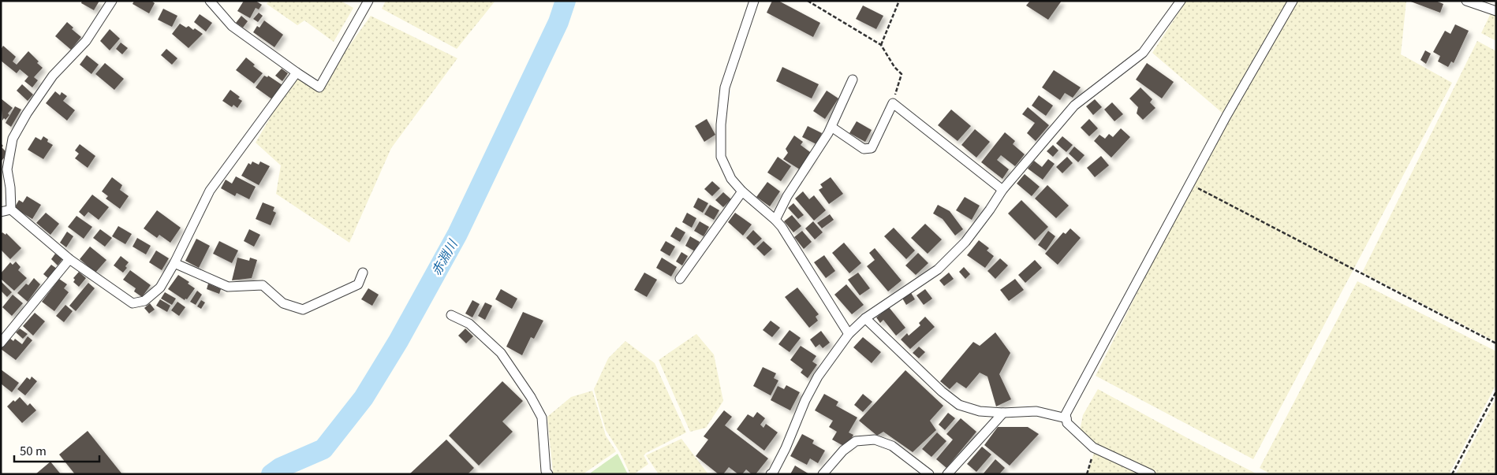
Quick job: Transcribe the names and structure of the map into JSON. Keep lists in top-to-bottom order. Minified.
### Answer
{"water":["赤淵川"],"scale_bar":"50 m"}
